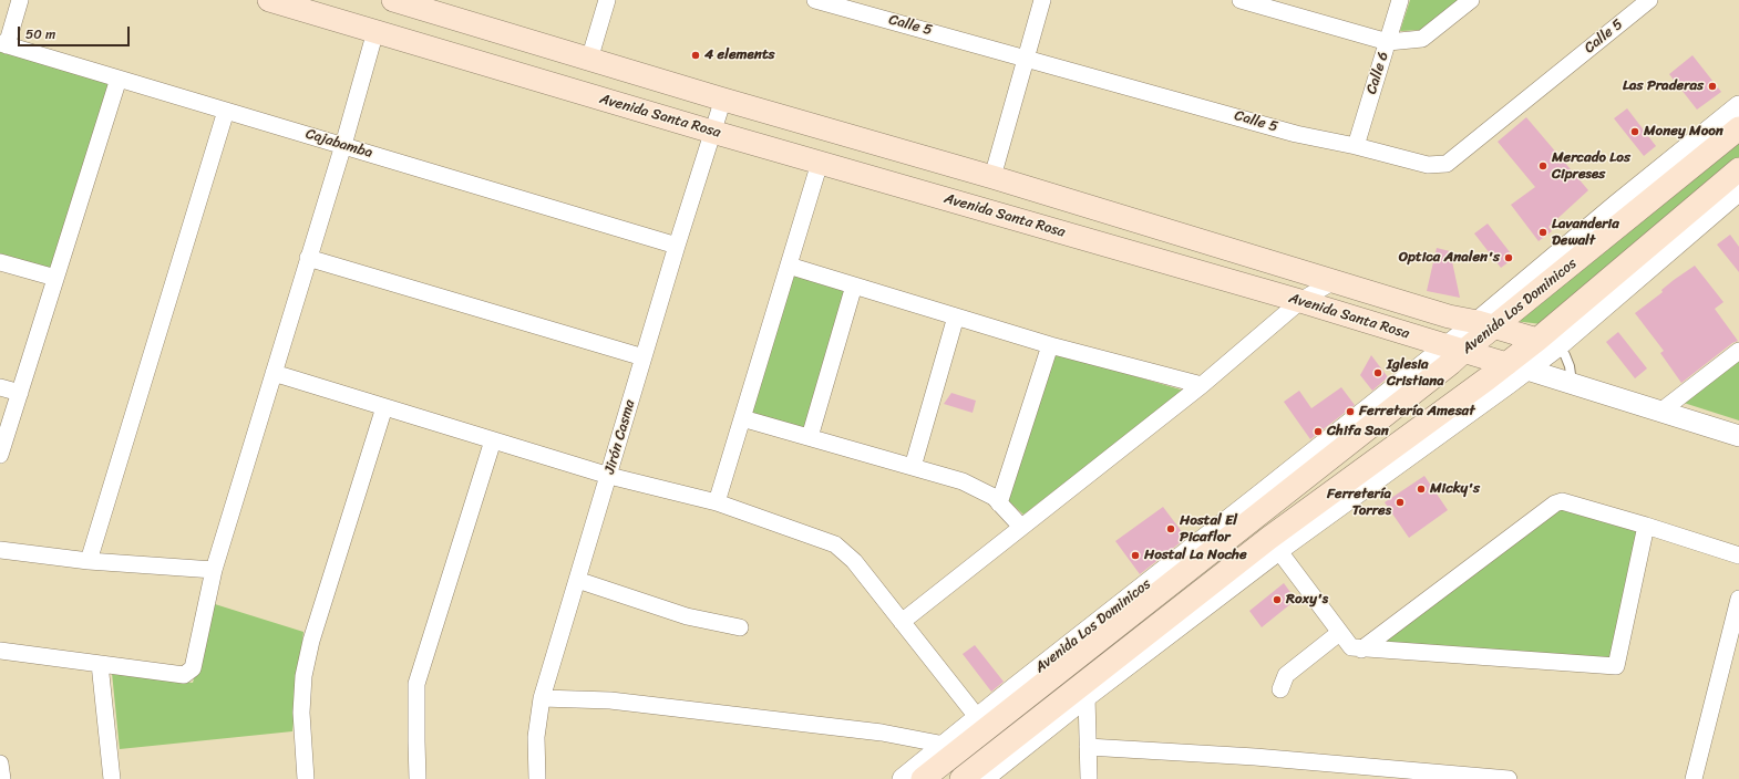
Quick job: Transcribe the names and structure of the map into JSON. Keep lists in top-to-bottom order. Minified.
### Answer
{"streets":{"main road":["Avenida Santa Rosa","Avenida Los Dominicos"],"street":["Calle 5","Calle 6","Cajabamba","Jirón Casma"]},"crossings":[["Calle 5","Calle 6"],["Avenida Santa Rosa","Avenida Los Dominicos"],["Avenida Santa Rosa","Jirón Casma"],["Cajabamba","Jirón Casma"]],"places":["4 elements","Las Praderas","Money Moon","Mercado Los Cipreses","Lavanderia Dewalt","Optica Analen's","Iglesia Cristiana","Ferretería Amesat","Chifa San","Micky's","Ferretería Torres","Hostal El Picaflor","Hostal La Noche","Roxy's"],"scale_bar":"50 m"}
